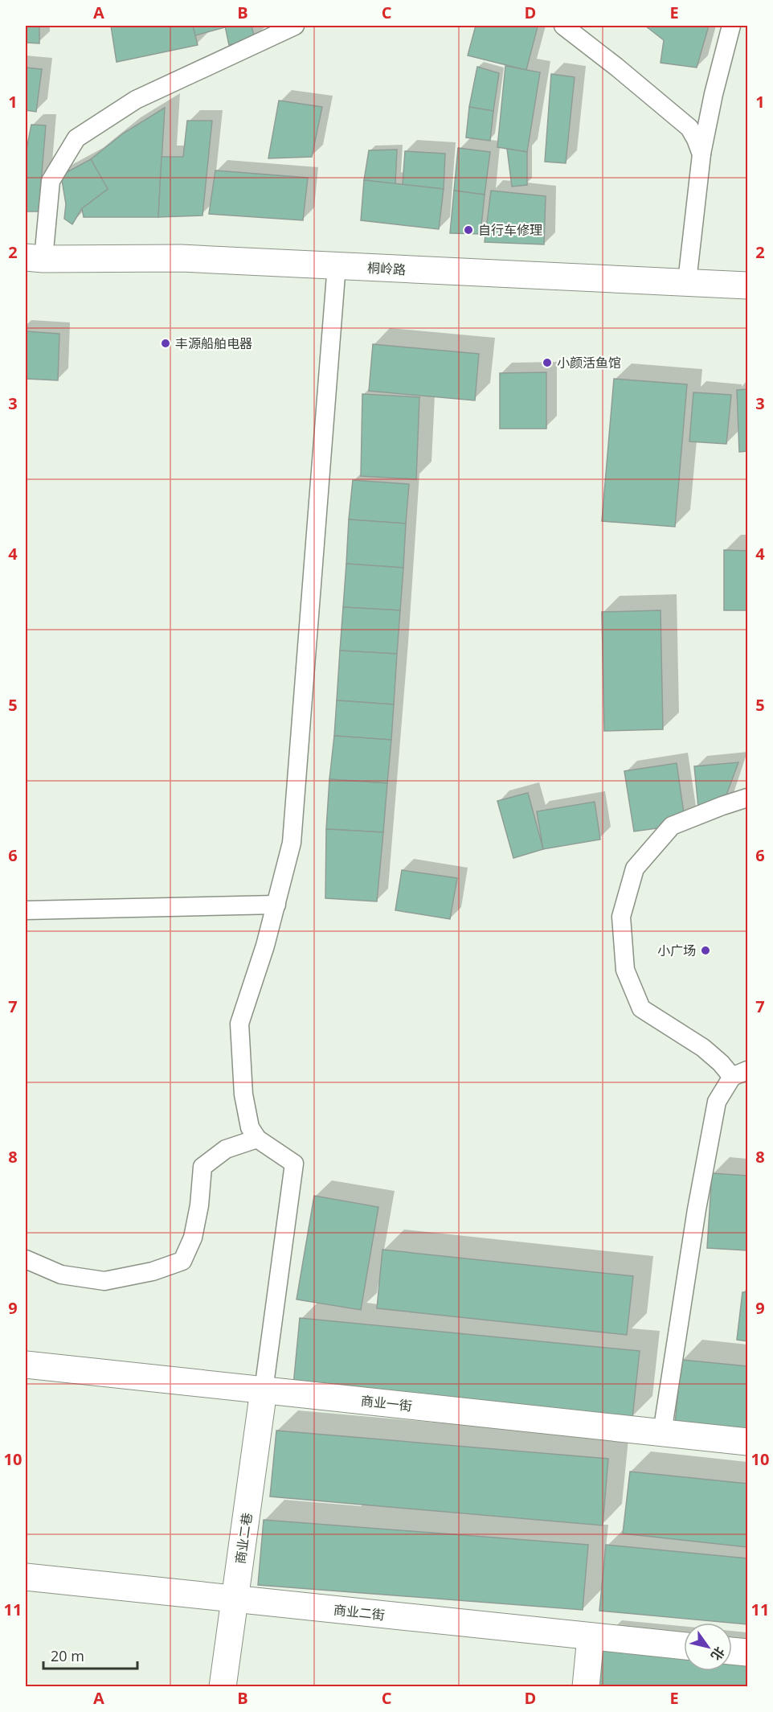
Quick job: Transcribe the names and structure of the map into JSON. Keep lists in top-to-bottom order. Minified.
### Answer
{"streets":{"street":["桐岭路","商业一街","商业二巷","商业二街"]},"crossings":[["商业一街","商业二巷"],["商业二巷","商业二街"]],"places":["自行车修理","丰源船舶电器","小颜活鱼馆","小广场"],"scale_bar":"20 m","north":"bottom right","grid":{"columns":["A","B","C","D","E"],"rows":["1","2","3","4","5","6","7","8","9","10","11"]}}
